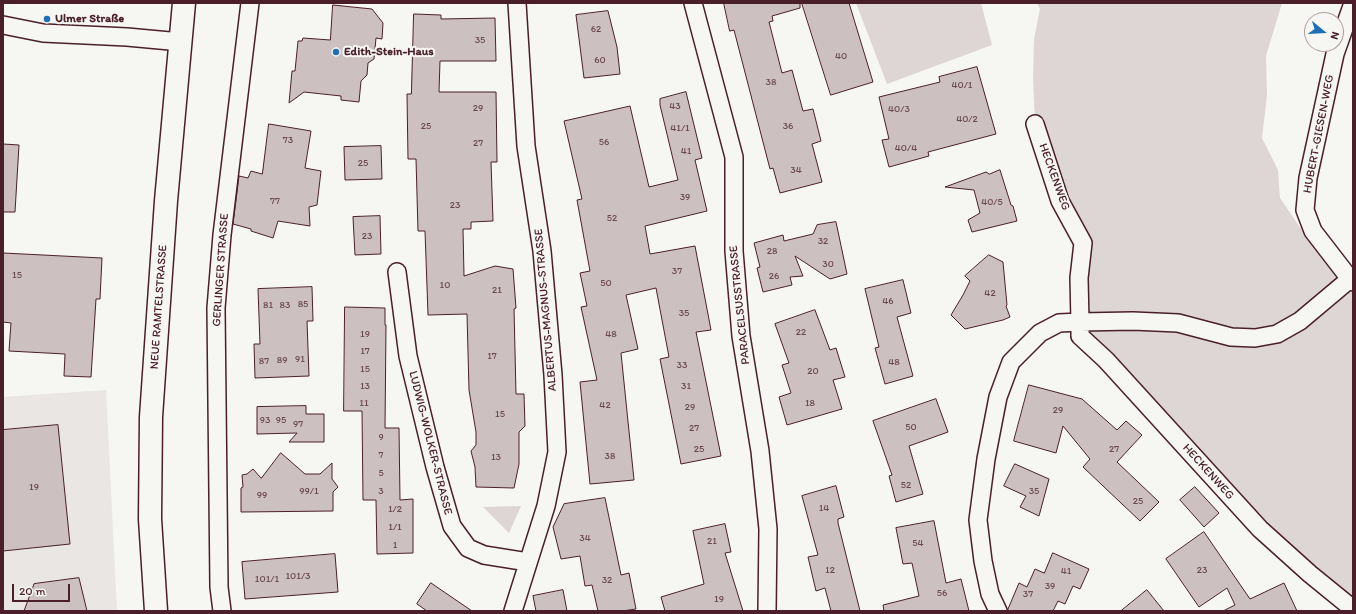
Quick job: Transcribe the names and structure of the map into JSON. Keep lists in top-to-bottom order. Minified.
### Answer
{"streets":{"main road":["NEUE RAMTELSTRASSE"],"street":["HUBERT-GIESEN-WEG","HECKENWEG","GERLINGER STRASSE","PARACELSUSSTRASSE","ALBERTUS-MAGNUS-STRASSE","LUDWIG-WOLKER-STRASSE"]},"crossings":[["ALBERTUS-MAGNUS-STRASSE","LUDWIG-WOLKER-STRASSE"]],"places":["Ulmer Straße","Edith-Stein-Haus"],"house_numbers":["62","35","40","60","38","40/1","43","29","40/3","40/2","25","36","41/1","73","56","27","40/4","41","25","34","39","77","40/5","23","52","23","32","28","30","37","15","26","50","10","21","42","46","85","81","83","35","22","19","48","17","17","91","89","87","48","33","15","20","13","31","11","18","42","29","29","15","93","95","97","50","27","9","25","27","7","38","13","5","52","19","99/1","3","35","99","25","14","1/2","1/1","34","21","54","1","12","23","41","101/3","101/1","32","39","56","37","19"],"scale_bar":"20 m","north":"right"}
